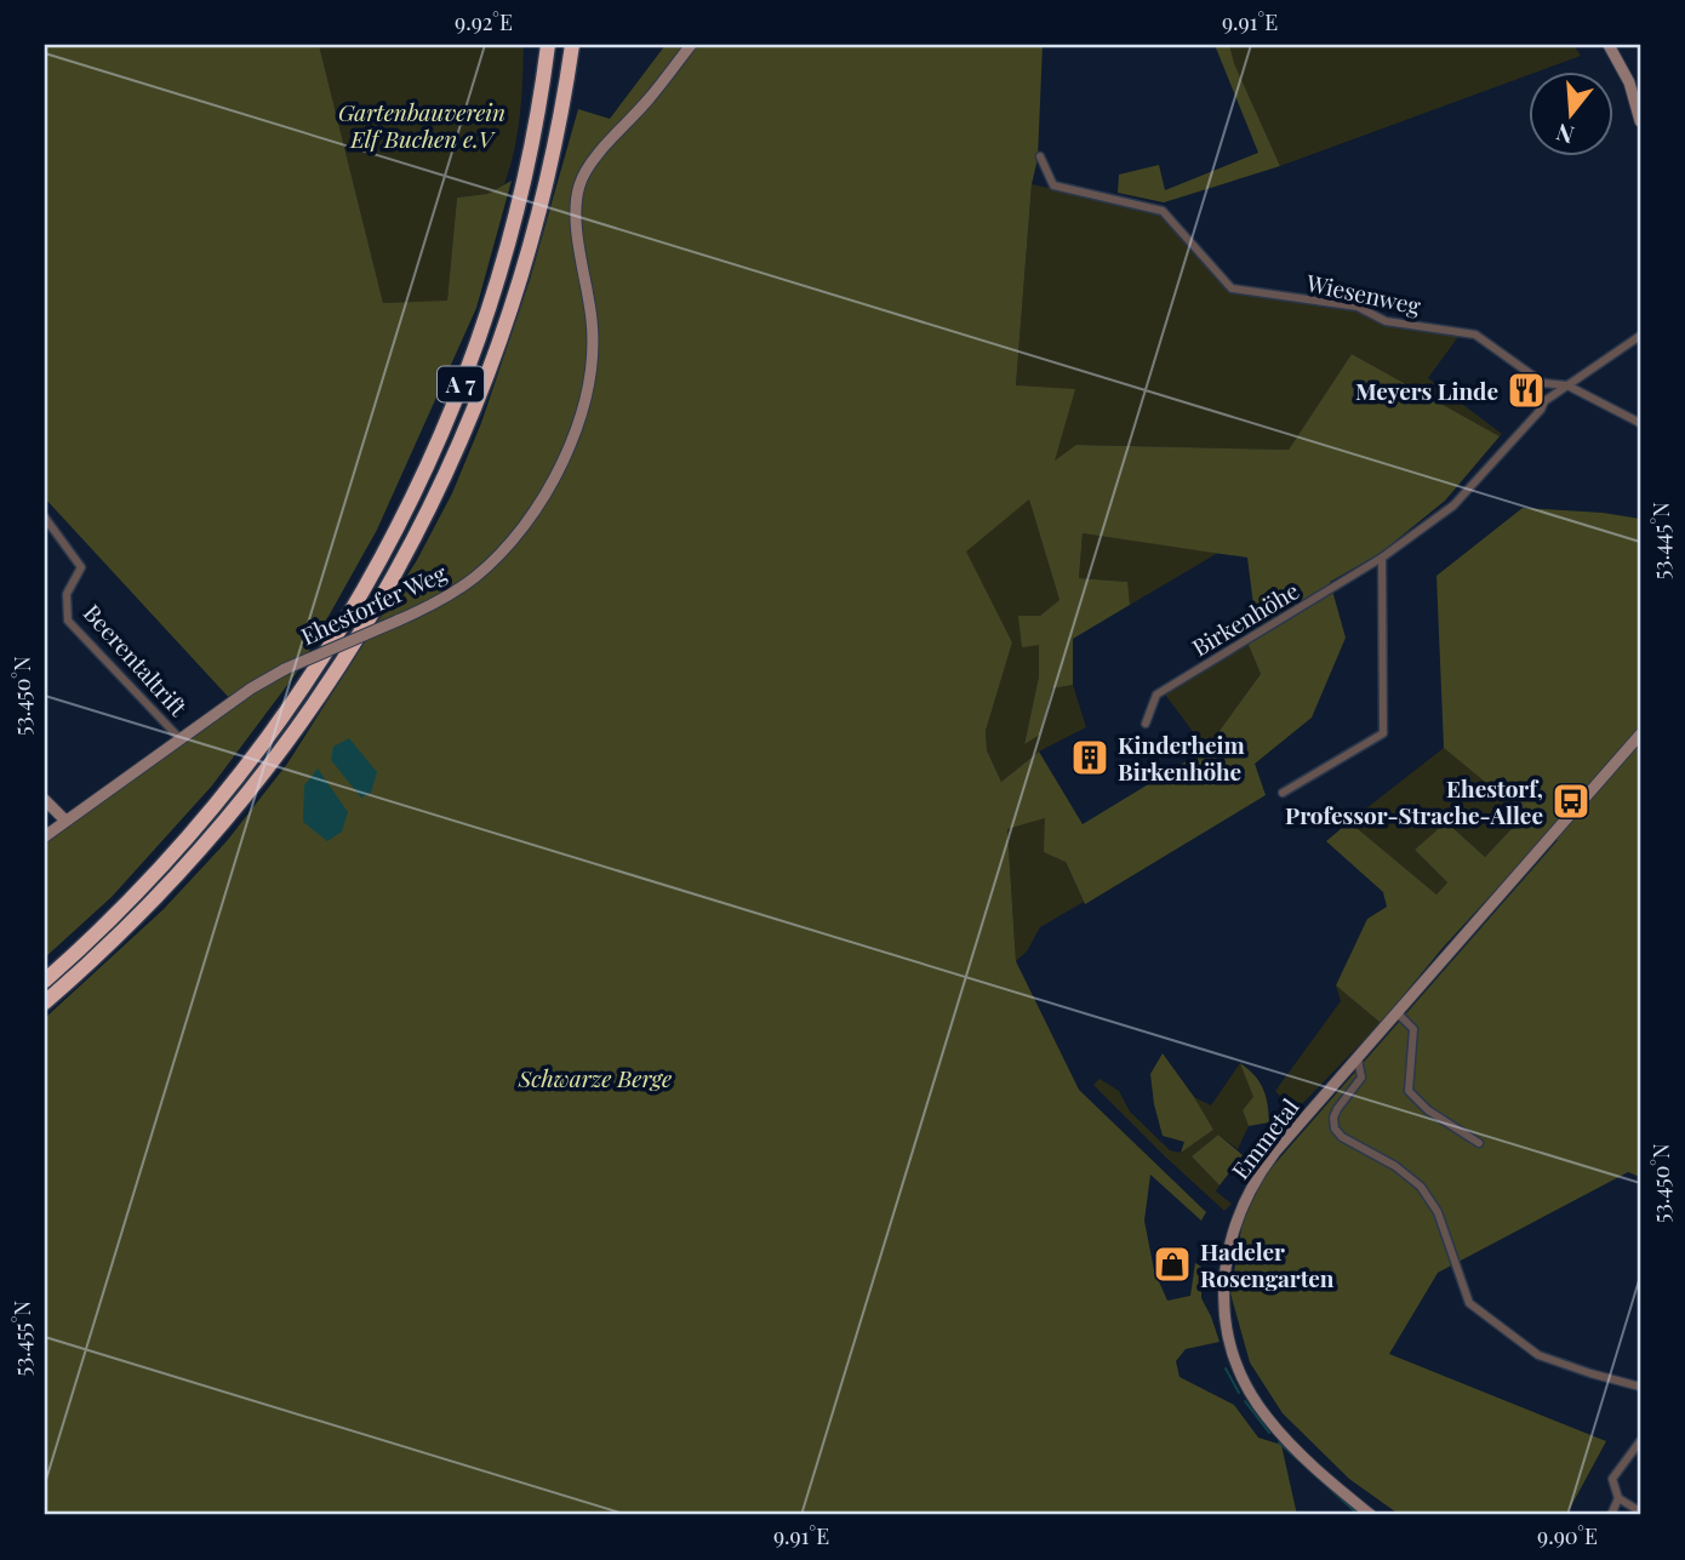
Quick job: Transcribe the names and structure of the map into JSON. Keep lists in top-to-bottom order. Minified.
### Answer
{"streets":{"highway":["A 7"],"main road":["Ehestorfer Weg","Emmetal"],"street":["Wiesenweg","Birkenhöhe","Beerentaltrift"]},"crossings":[["Wiesenweg","Birkenhöhe"],["Ehestorfer Weg","Beerentaltrift"]],"parks":["Gartenbauverein Elf Buchen e.V","Schwarze Berge"],"places":{"restaurant":["Meyers Linde"],"building":["Kinderheim Birkenhöhe"],"bus stop":["Ehestorf, Professor-Strache-Allee"],"shop":["Hadeler Rosengarten"]},"north":"bottom","coordinates":["9.92°E","9.91°E","53.445°N","53.450°N","53.455°N","9.90°E"]}
